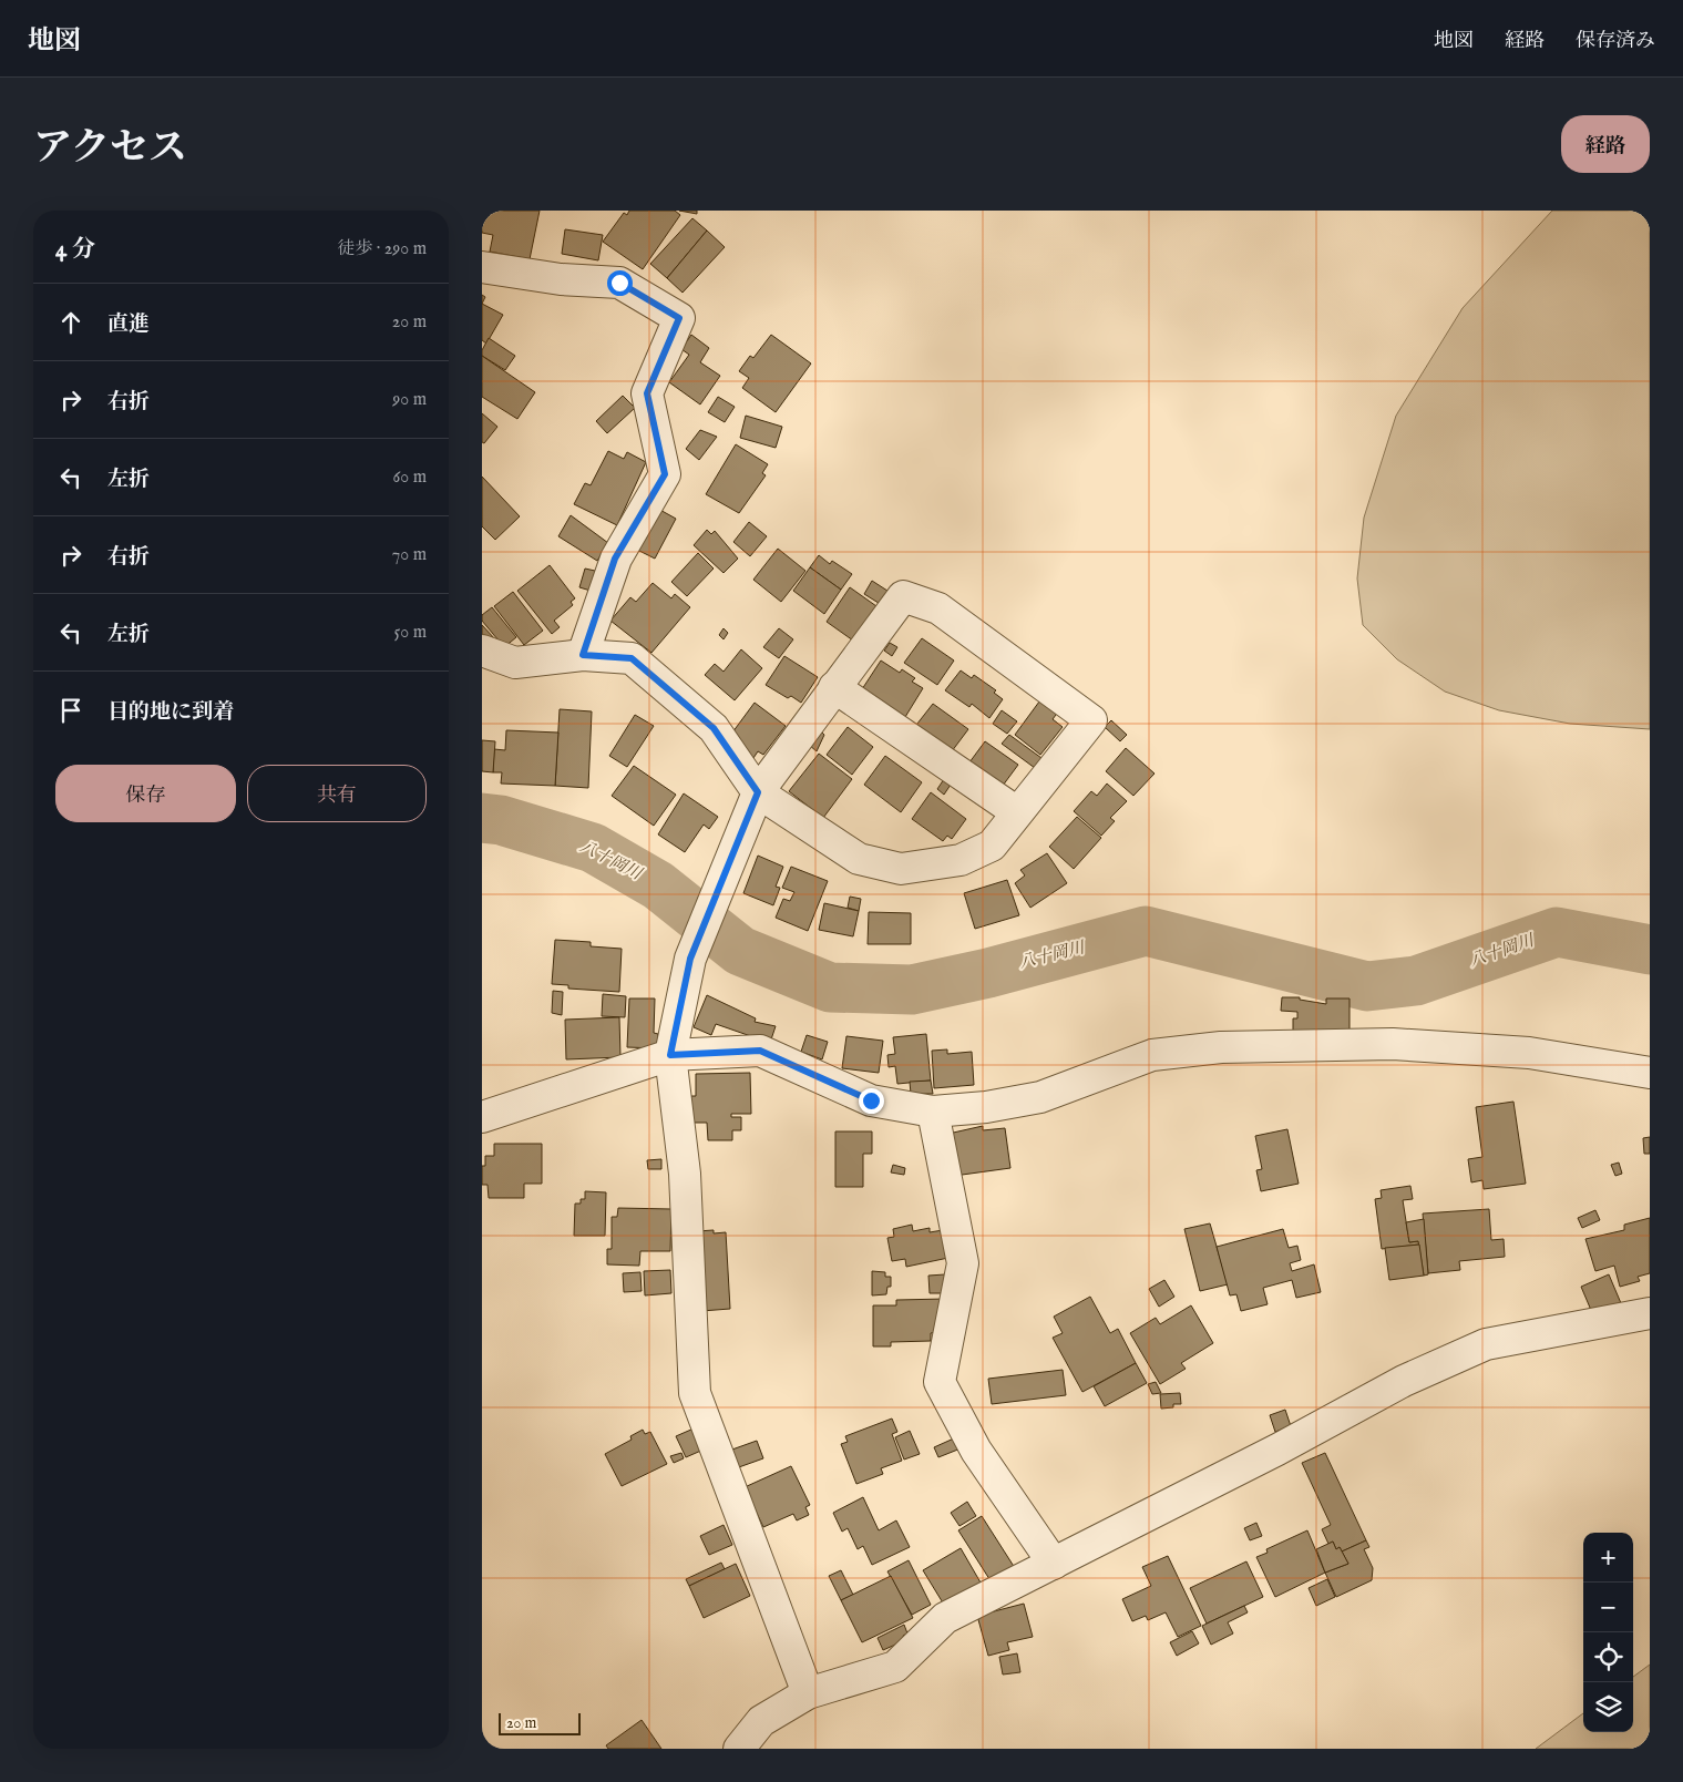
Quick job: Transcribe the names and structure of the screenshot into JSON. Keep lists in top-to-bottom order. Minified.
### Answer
{"water":["八十岡川"],"scale_bar":"20 m","page":{"header":"地図","nav":["地図","経路","保存済み"],"title":"アクセス","buttons":["経路",["保存","共有"]],"heading":["4 分","徒歩 · 290 m"],"list":[["直進","20 m"],["右折","90 m"],["左折","60 m"],["右折","70 m"],["左折","50 m"],"目的地に到着"],"map_buttons":["+","−"],"scale":"20 m"}}
